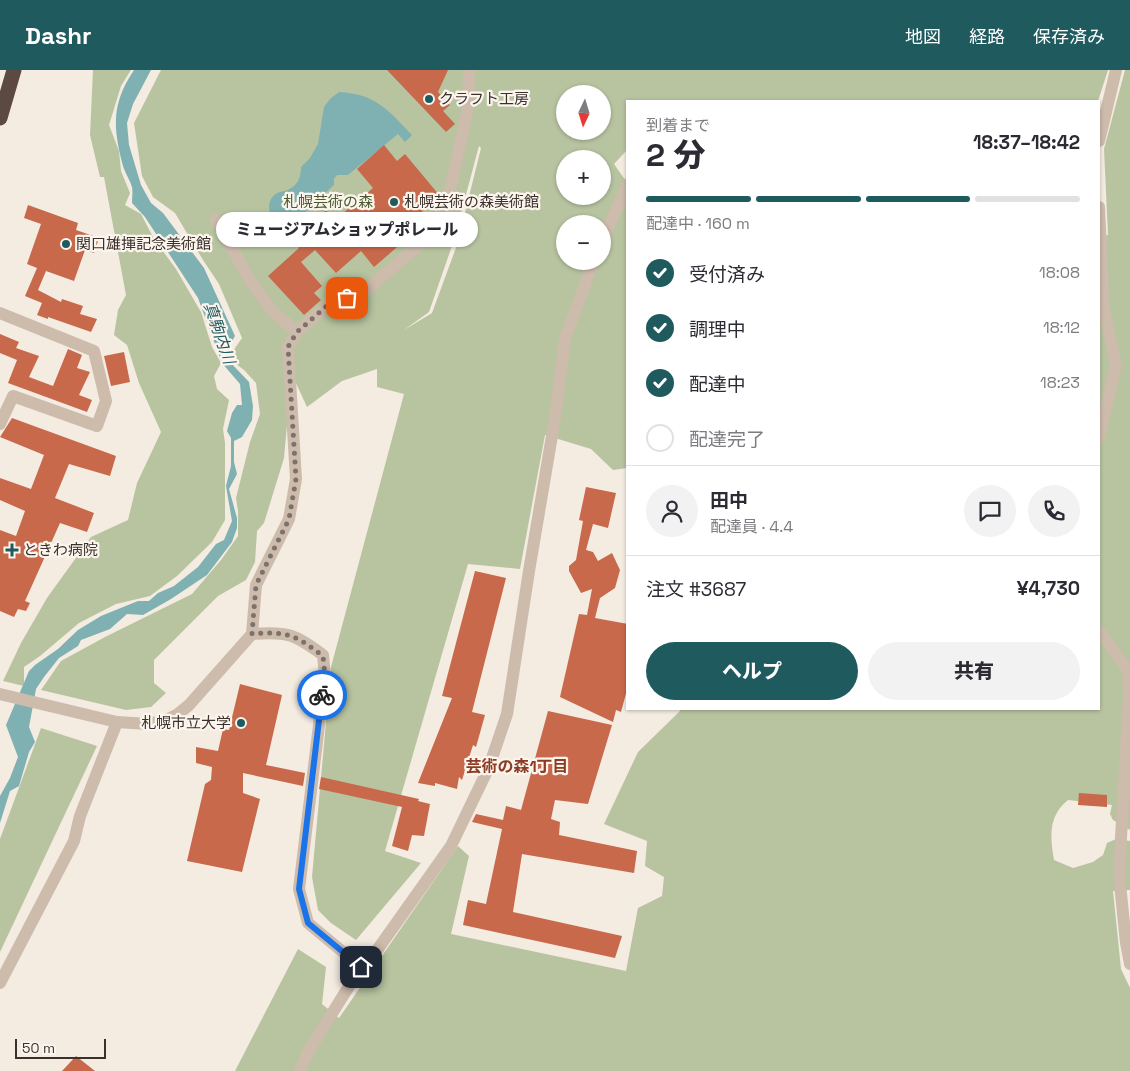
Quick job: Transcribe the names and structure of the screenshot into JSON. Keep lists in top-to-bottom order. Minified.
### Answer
{"districts":["芸術の森1丁目"],"water":["真駒内川"],"parks":["札幌芸術の森"],"places":{"other":["クラフト工房","札幌芸術の森美術館","関口雄揮記念美術館","ミュージアムショップポレール","札幌市立大学"],"health":["ときわ病院"]},"scale_bar":"50 m","north":"bottom","page":{"header":"Dashr","nav":["地図","経路","保存済み"],"map_buttons":["+","−"],"heading":["2 分","到着まで","18:37–18:42"],"panel":["田中","配達員 · 4.4","注文 #3687","¥4,730"],"bar":"配達中 · 160 m","bubble":"ミュージアムショップポレール","list":[["受付済み","18:08"],["調理中","18:12"],["配達中","18:23"],"配達完了"],"buttons":["ヘルプ","共有"],"scale":"50 m"}}
